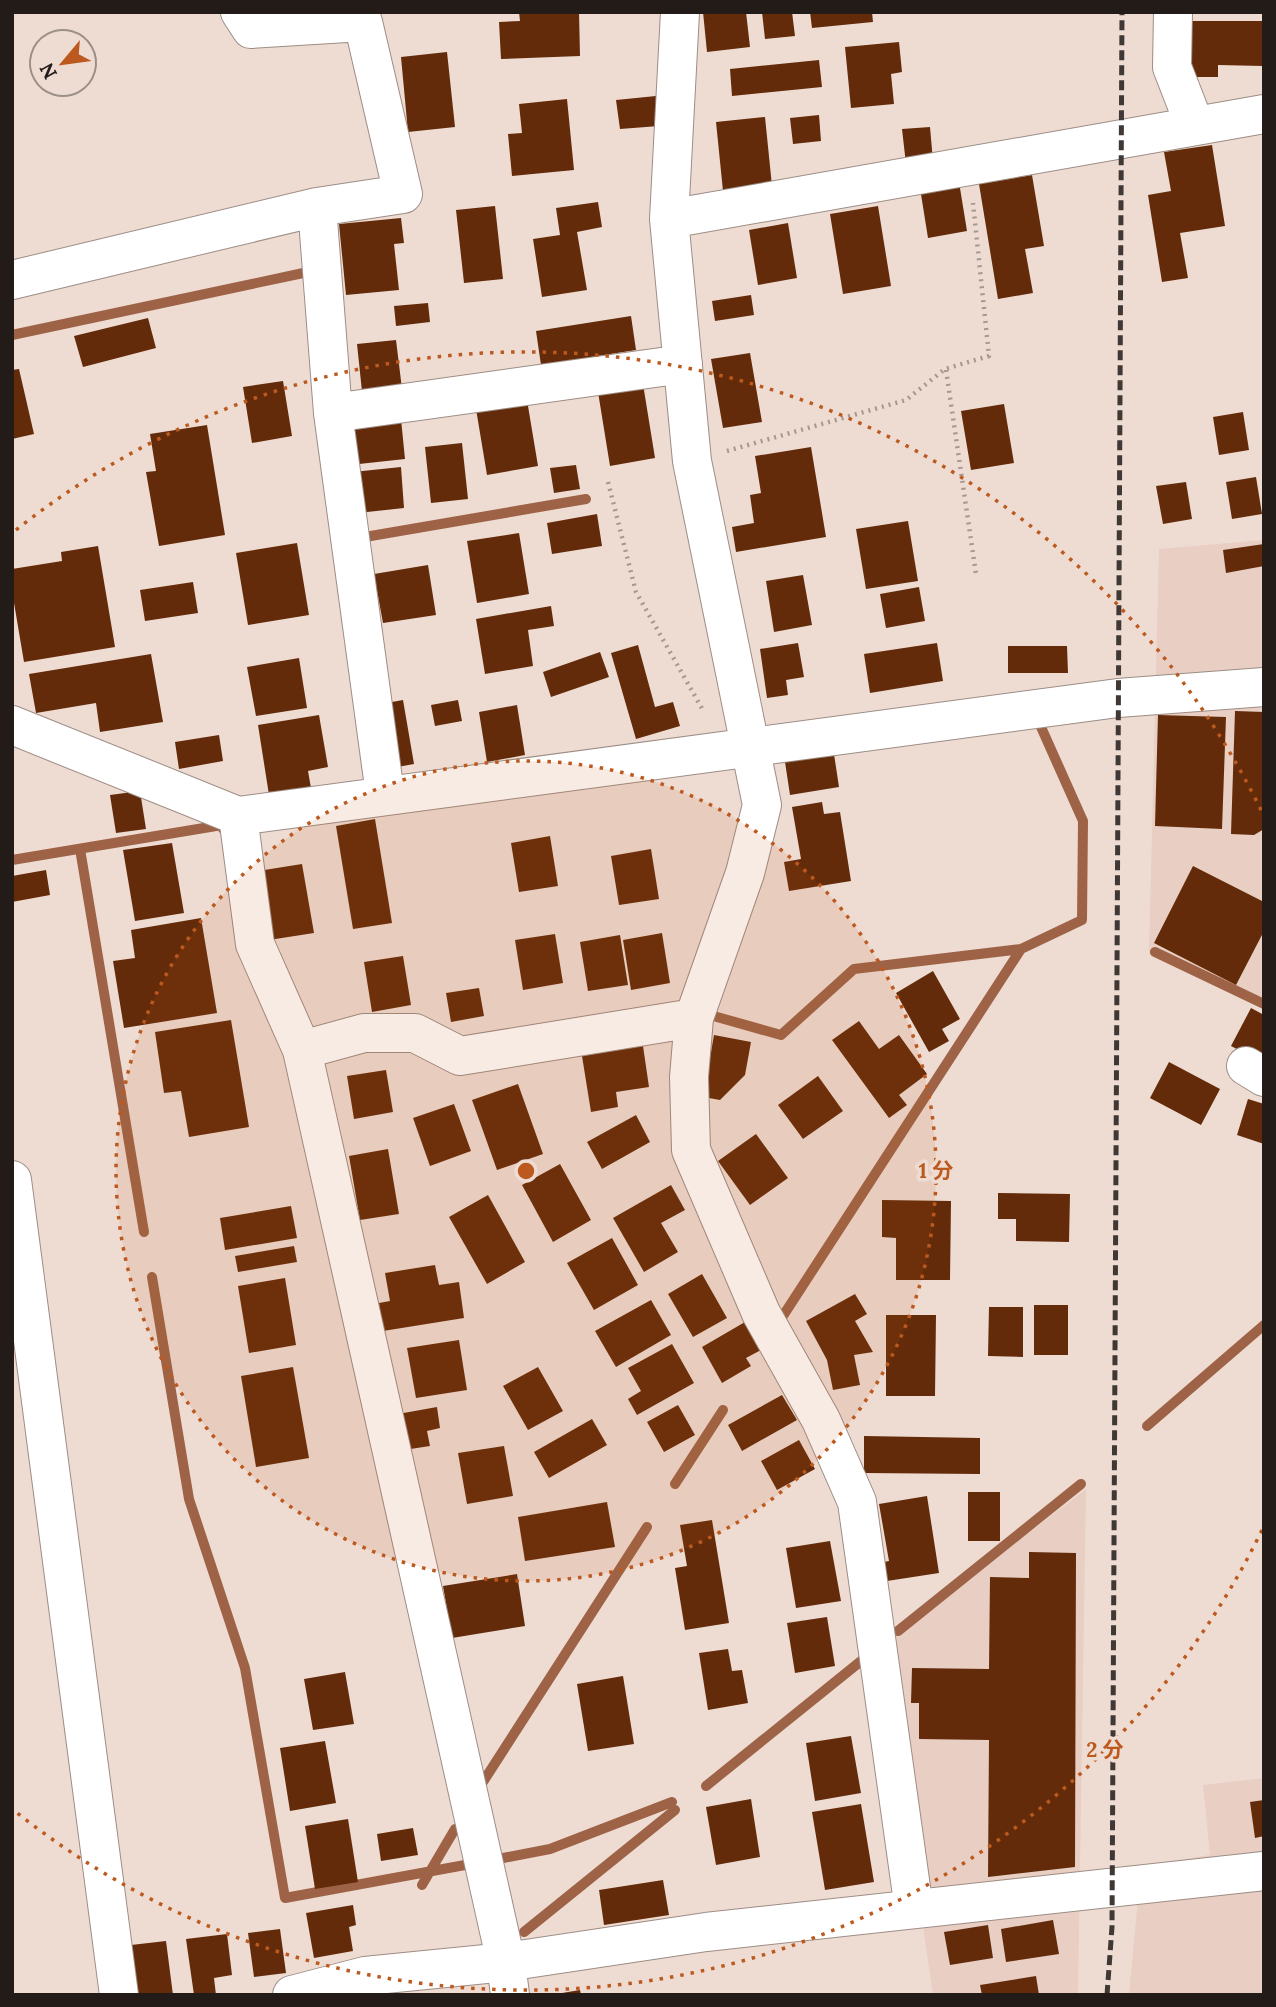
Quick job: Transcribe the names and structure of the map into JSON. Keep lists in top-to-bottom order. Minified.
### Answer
{"north":"bottom left","rings":["1 分","2 分"]}
